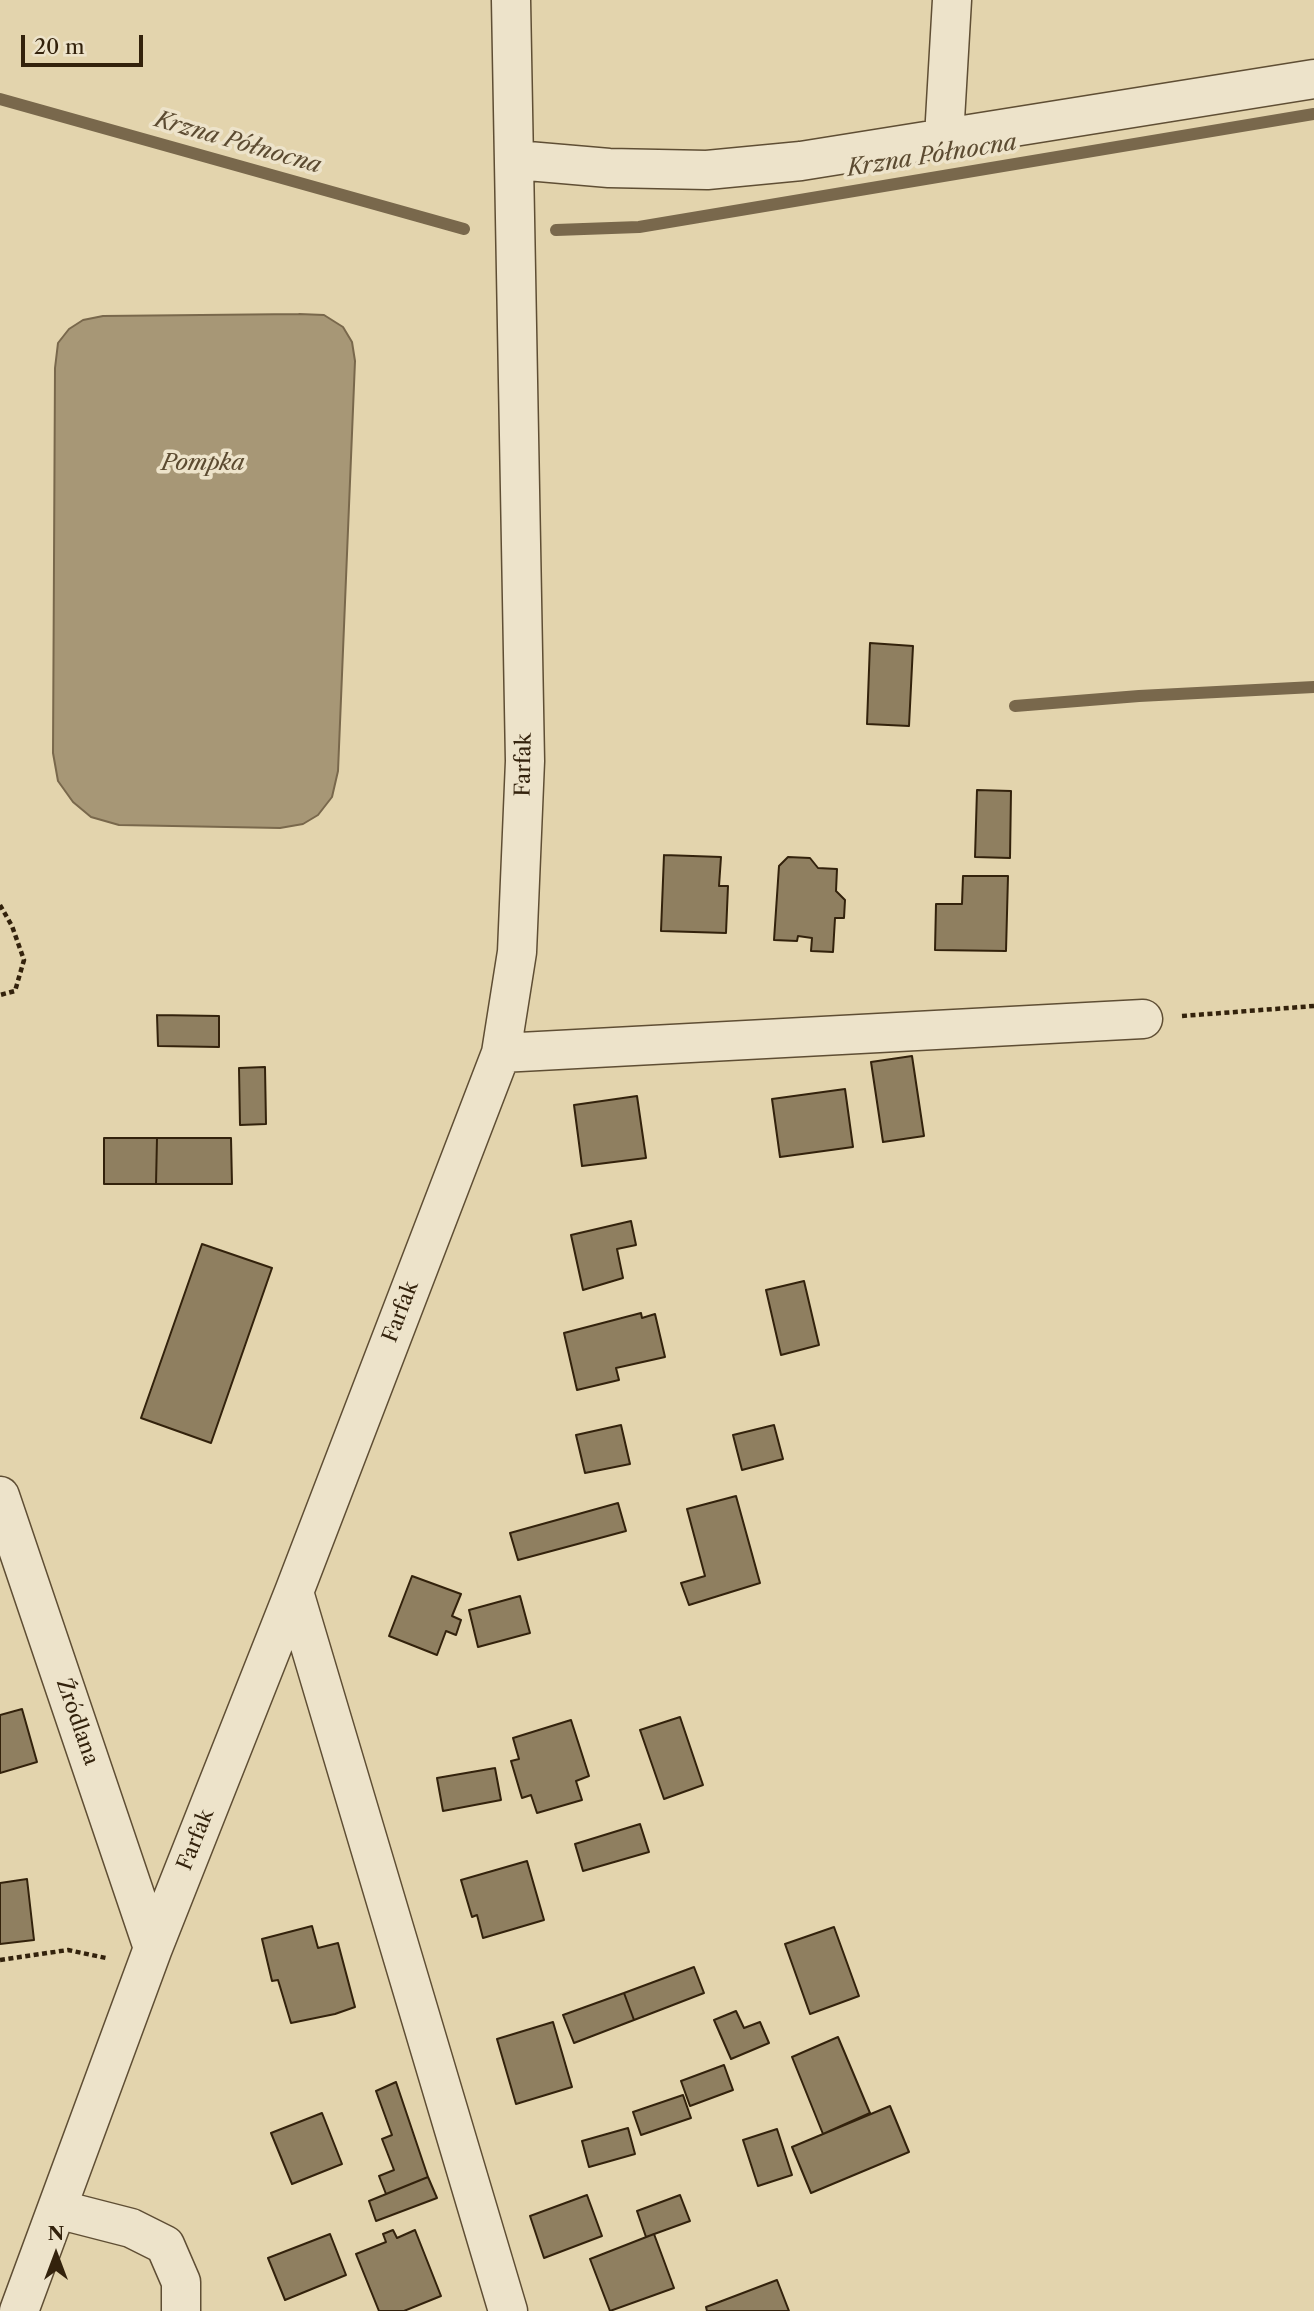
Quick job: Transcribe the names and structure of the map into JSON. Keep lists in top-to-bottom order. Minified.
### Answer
{"streets":{"street":["Farfak","Źródlana"]},"crossings":[["Farfak","Źródlana"]],"water":["Krzna Północna","Pompka"],"scale_bar":"20 m","north":"top"}
